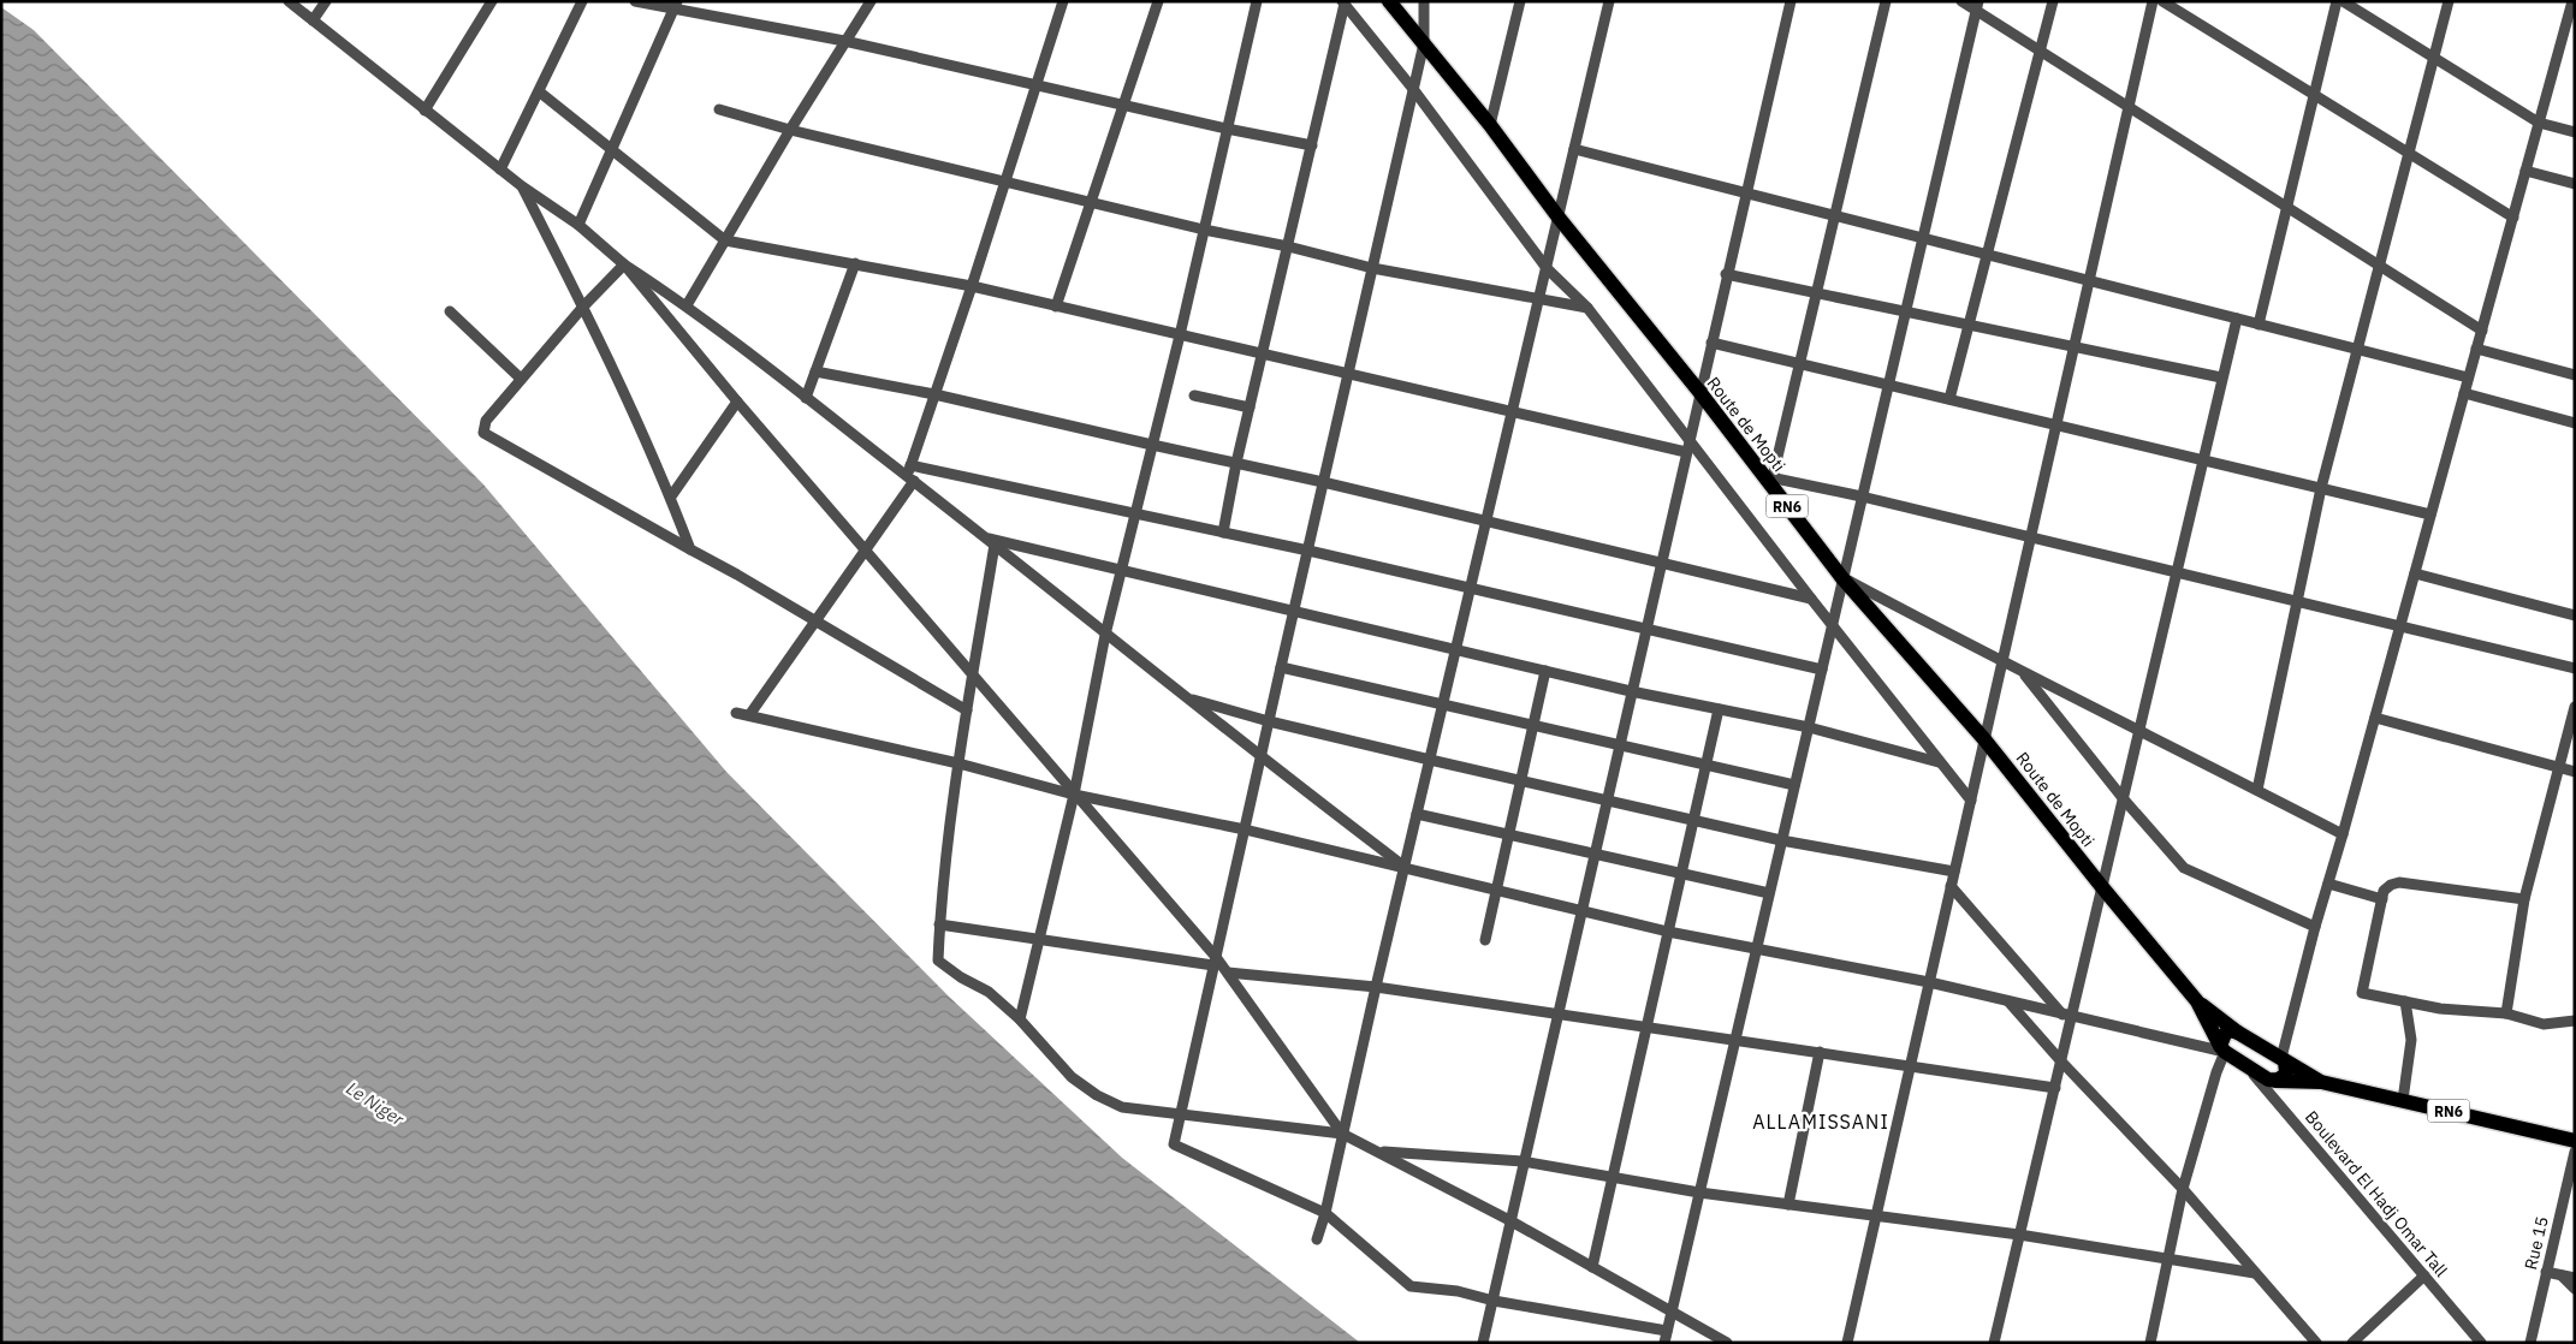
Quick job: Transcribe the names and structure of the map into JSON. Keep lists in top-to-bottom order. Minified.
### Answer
{"streets":{"highway":["Route de Mopti","RN6"],"street":["Boulevard El Hadj Omar Tall","Rue 15"]},"crossings":[["Route de Mopti","RN6"]],"districts":["ALLAMISSANI"],"water":["Le Niger"]}
